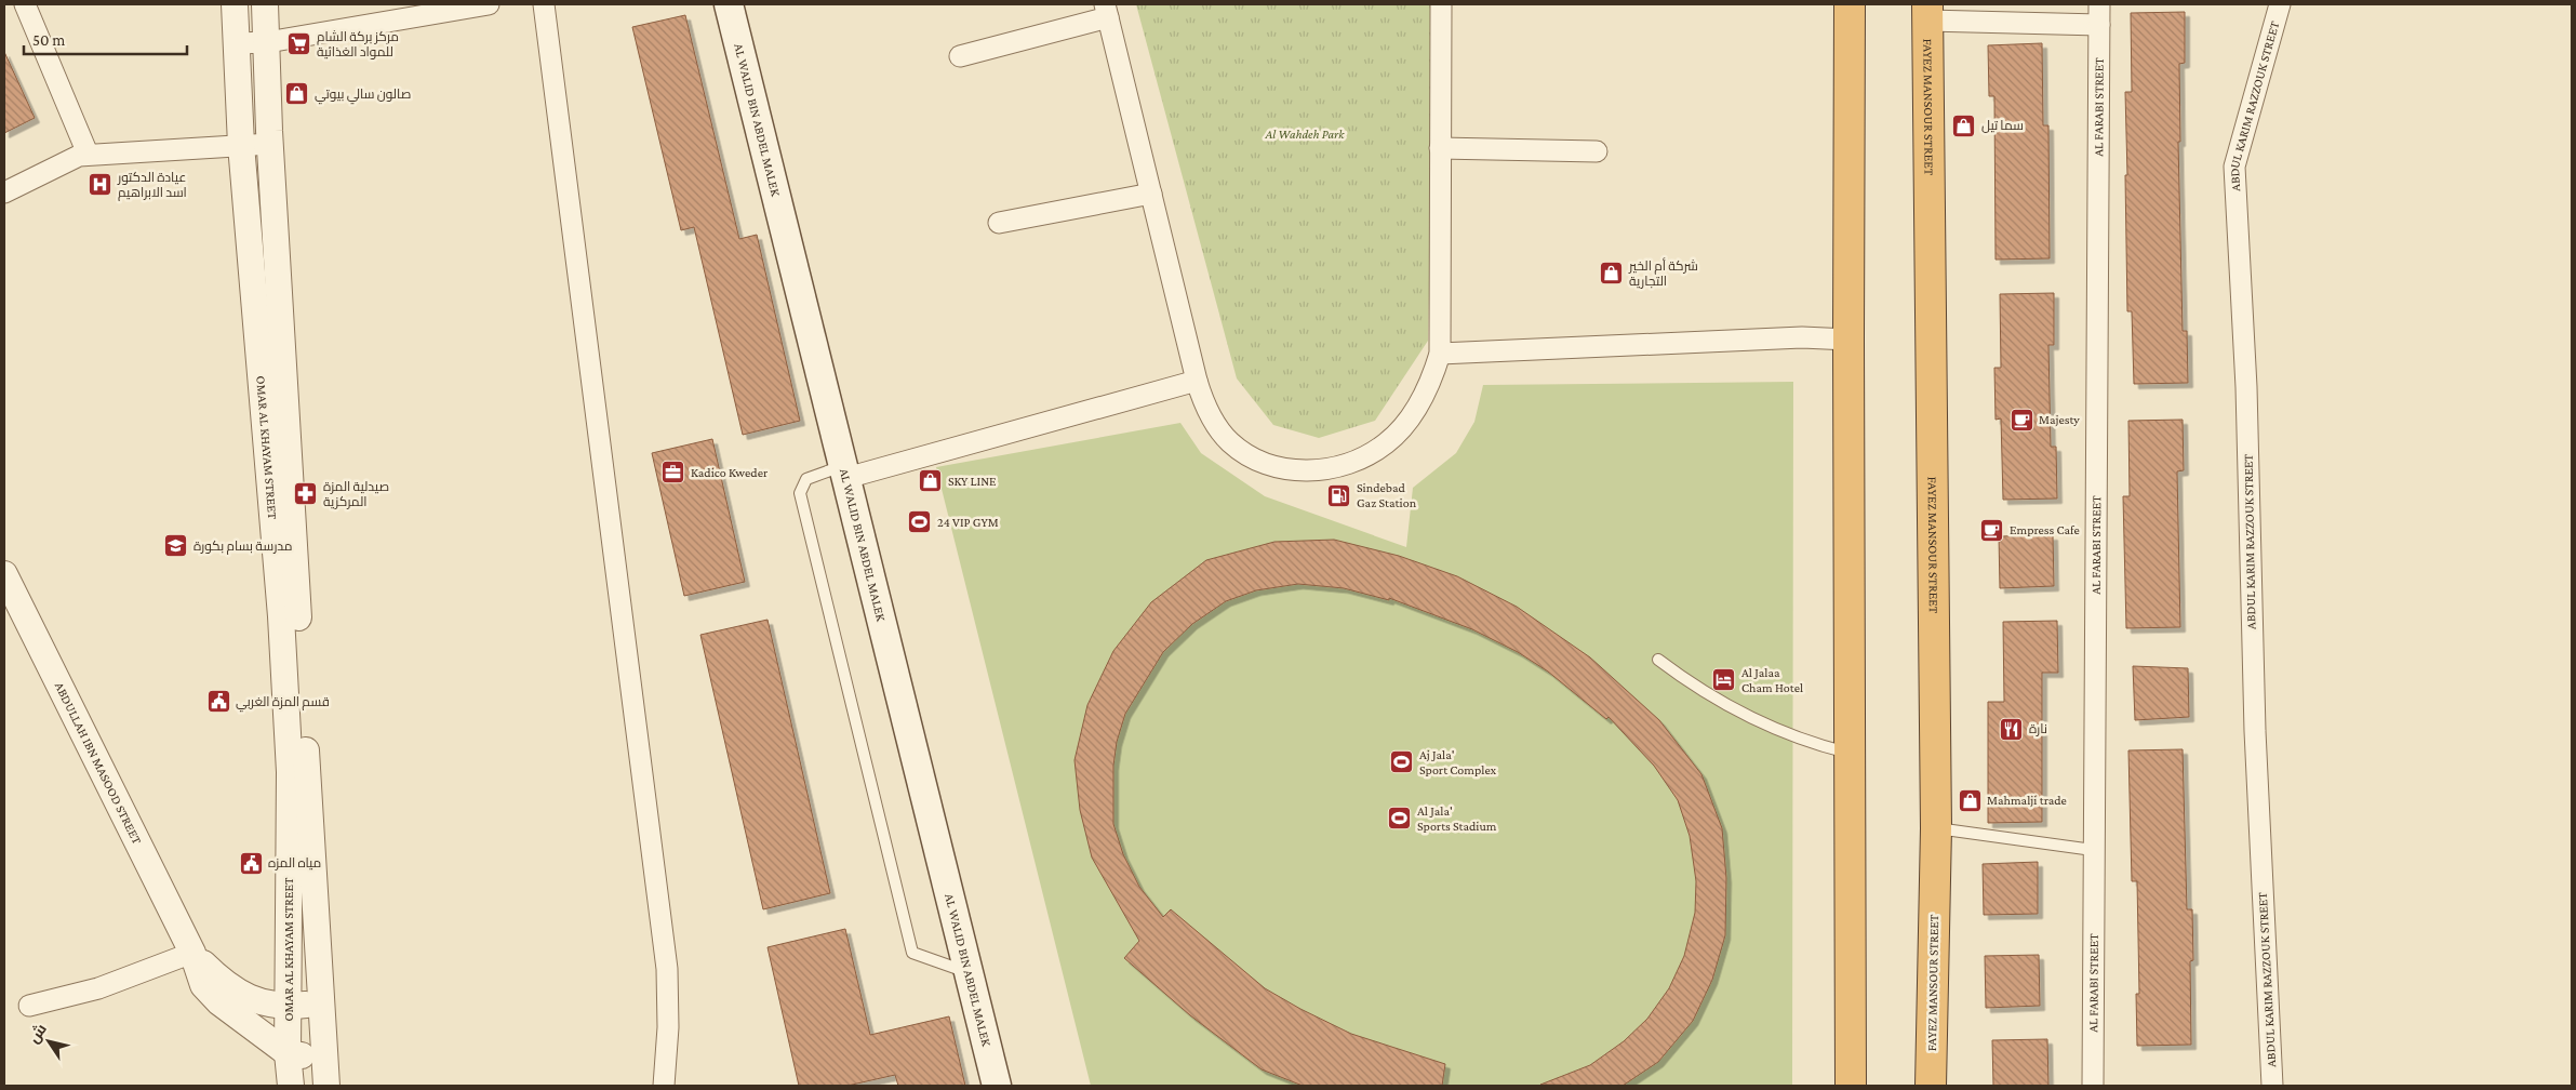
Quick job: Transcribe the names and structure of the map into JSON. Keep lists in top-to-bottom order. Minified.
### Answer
{"streets":{"highway":["FAYEZ MANSOUR STREET"],"main road":["AL WALID BIN ABDEL MALEK"],"street":["AL FARABI STREET","ABDUL KARIM RAZZOUK STREET","OMAR AL KHAYAM STREET","ABDULLAH IBN MASOOD STREET"]},"crossings":[["OMAR AL KHAYAM STREET","ABDULLAH IBN MASOOD STREET"]],"parks":["Al Wahdeh Park"],"places":{"supermarket":["مركز بركة الشام للمواد الغذائية"],"shop":["صالون سالي بيوتي","سما تيل","شركة أم الخير التجارية","SKY LINE","Mahmalji trade"],"hospital":["عيادة الدكتور اسد الابراهيم"],"cafe":["Majesty","Empress Cafe"],"office":["Kadico Kweder"],"pharmacy":["صيدلية المزة المركزية"],"fuel station":["Sindebad Gaz Station"],"sports":["24 VIP GYM","Aj Jala' Sport Complex","Al Jala' Sports Stadium"],"school or university":["مدرسة بسام بكورة"],"hotel":["Al Jalaa Cham Hotel"],"public building":["قسم المزة الغربي","مياه المزه"],"restaurant":["نارة"]},"scale_bar":"50 m","north":"top left"}
